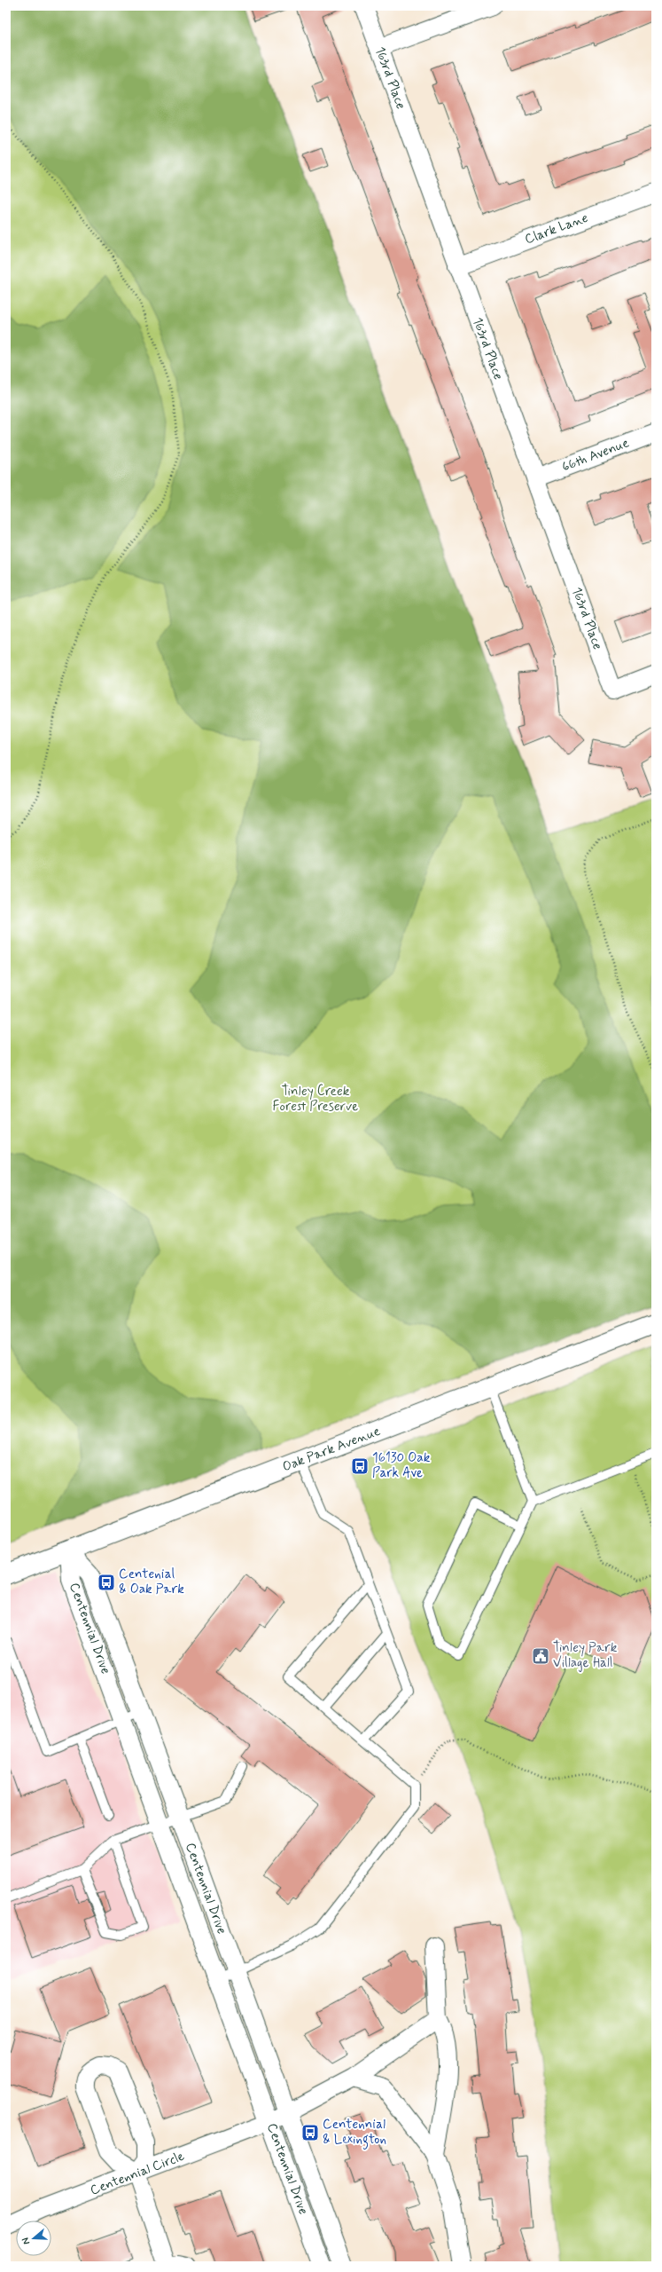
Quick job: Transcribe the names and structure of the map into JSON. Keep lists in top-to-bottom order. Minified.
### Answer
{"streets":{"street":["163rd Place","Clark Lane","66th Avenue","Oak Park Avenue","Centennial Drive","Centennial Circle"]},"crossings":[["163rd Place","Clark Lane"],["163rd Place","66th Avenue"],["Oak Park Avenue","Centennial Drive"],["Centennial Drive","Centennial Circle"]],"parks":["Tinley Creek Forest Preserve"],"places":{"bus stop":["16130 Oak Park Ave","Centenial & Oak Park","Centennial & Lexington"],"public building":["Tinley Park Village Hall"]},"north":"left"}
